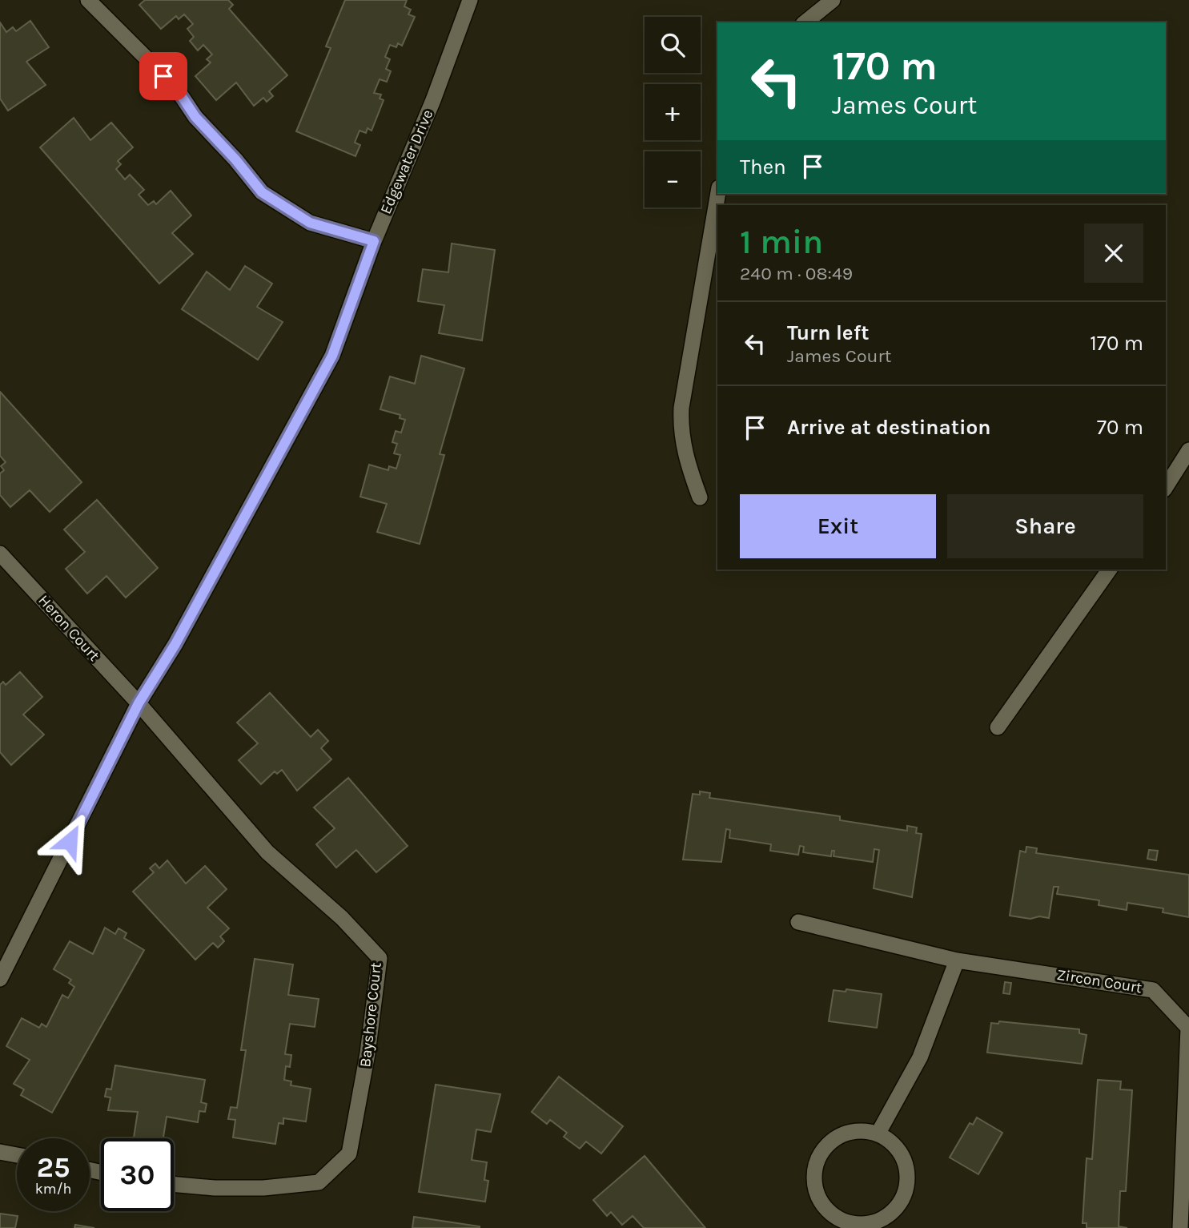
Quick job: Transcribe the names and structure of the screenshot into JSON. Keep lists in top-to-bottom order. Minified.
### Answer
{"streets":{"street":["Edgewater Drive","Heron Court","Zircon Court","Bayshore Court"]},"crossings":[["Edgewater Drive","Heron Court"],["Edgewater Drive","Bayshore Court"],["Heron Court","Bayshore Court"]],"page":{"map_buttons":["+","−"],"turn":["170 m","James Court"],"then":"Then","heading":["1 min","240 m · 08:49"],"list":[{"name":"Turn left","note":"James Court","value":"170 m"},{"name":"Arrive at destination","value":"70 m"}],"buttons":["Exit","Share"],"speed":"25 km/h","limit":"30"}}
